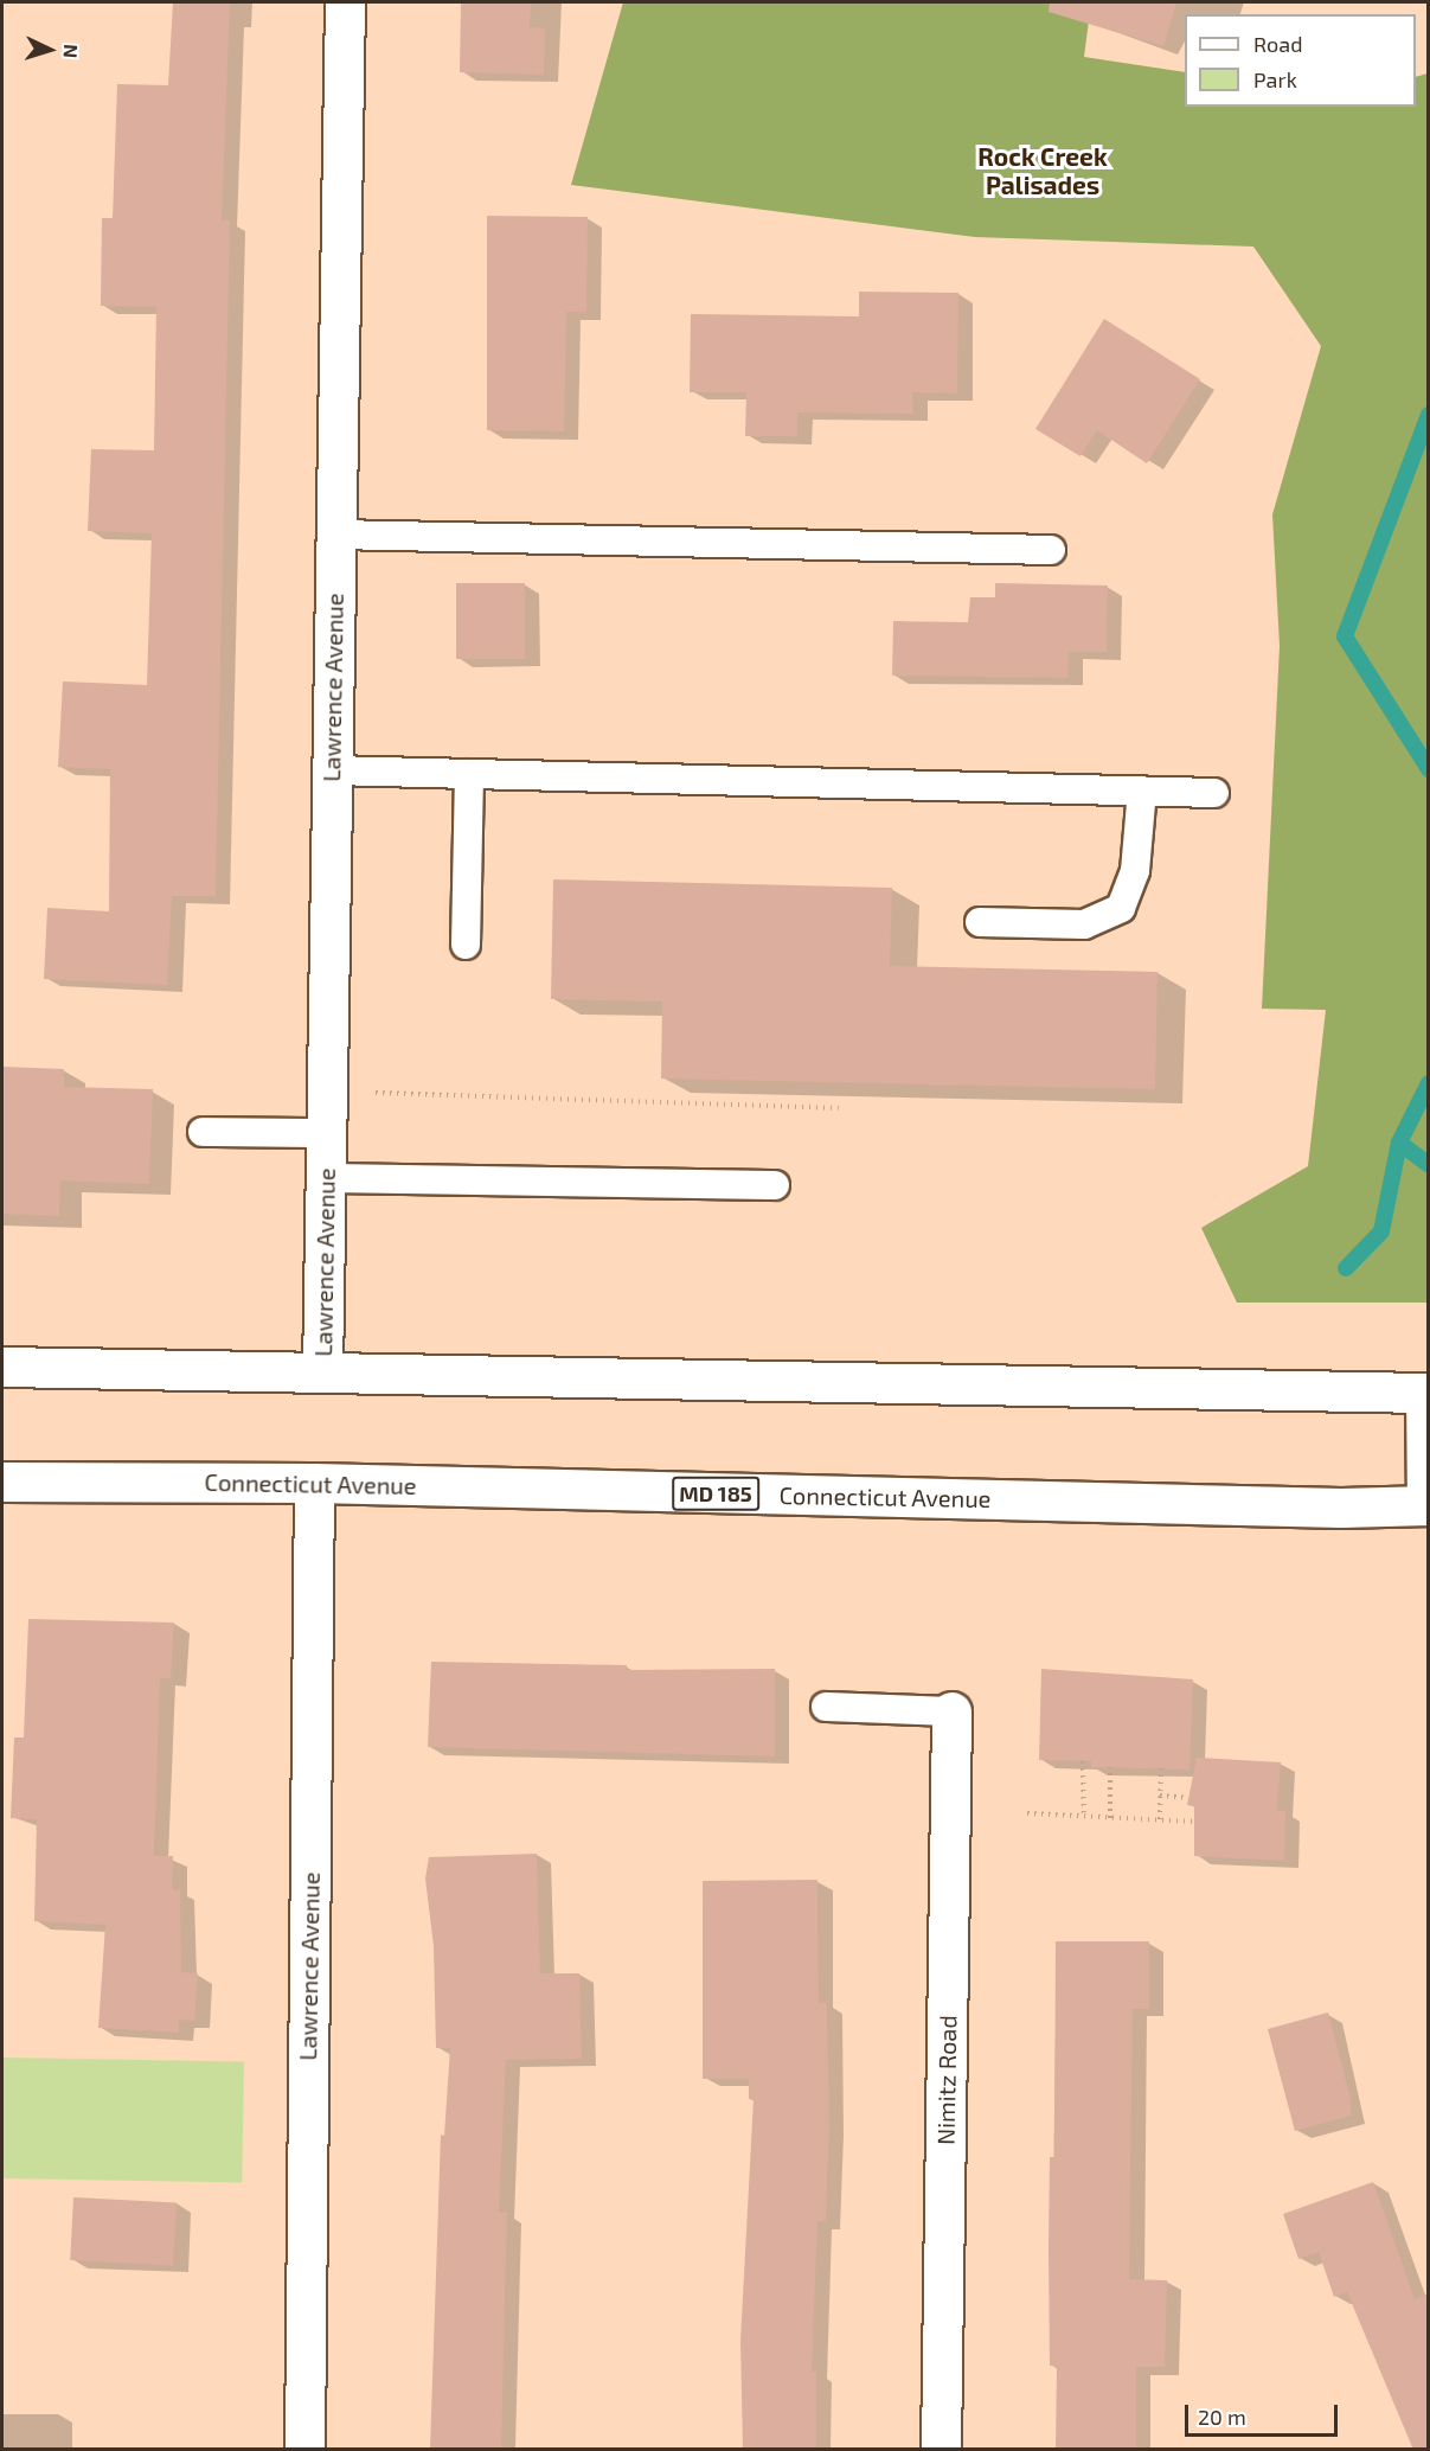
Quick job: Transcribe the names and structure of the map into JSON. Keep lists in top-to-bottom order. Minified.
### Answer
{"streets":{"street":["Lawrence Avenue","Connecticut Avenue","MD 185","Nimitz Road"]},"crossings":[["Lawrence Avenue","Connecticut Avenue"]],"districts":["Rock Creek Palisades"],"legend":["Road","Park"],"scale_bar":"20 m","north":"right"}
